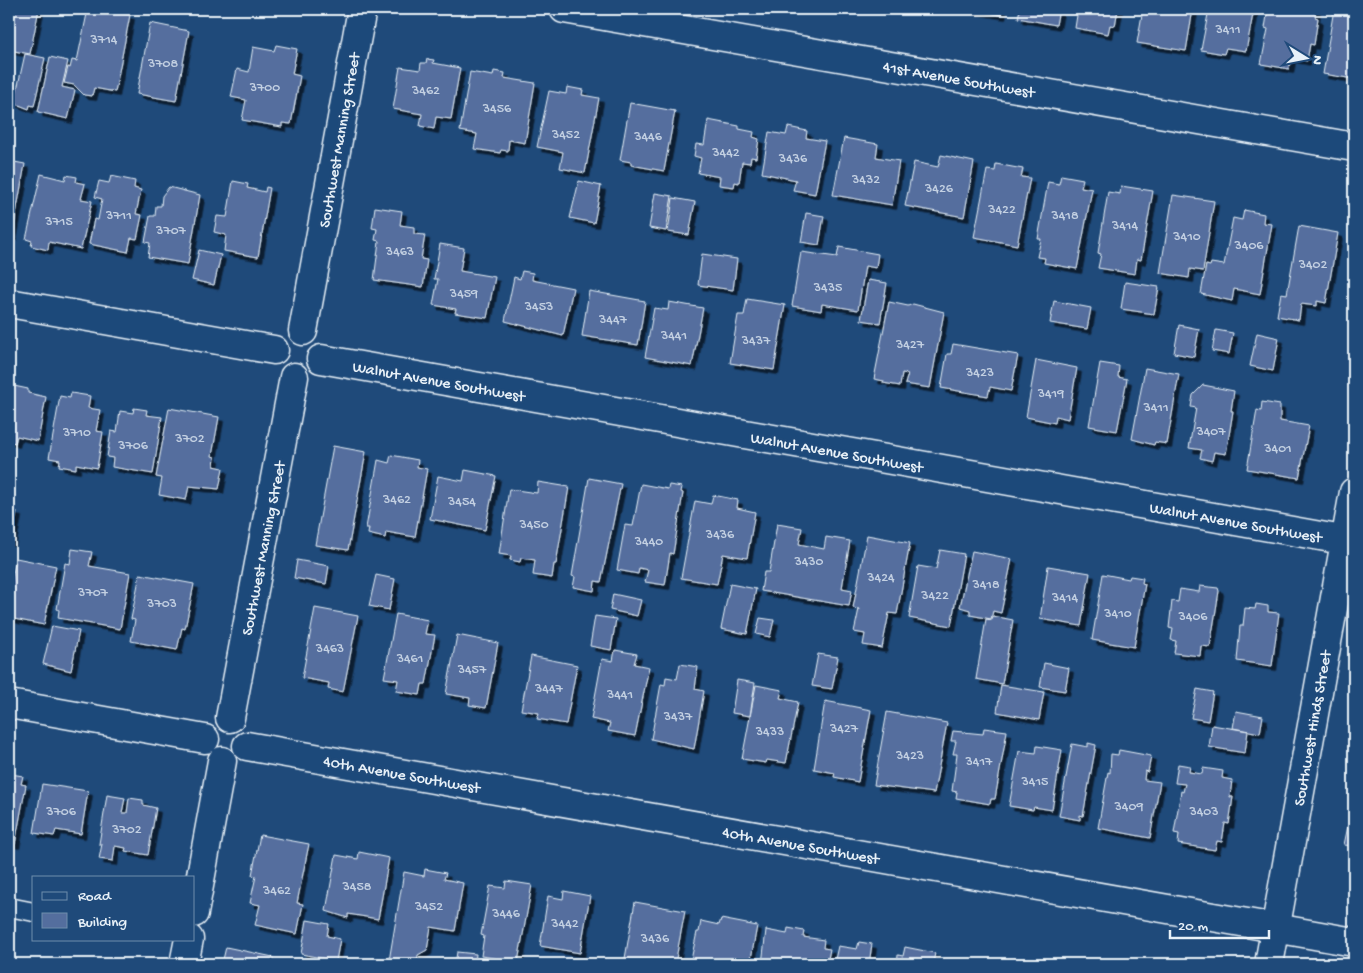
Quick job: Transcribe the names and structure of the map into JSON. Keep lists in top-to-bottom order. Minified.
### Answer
{"streets":{"street":["41st Avenue Southwest","Southwest Manning Street","Walnut Avenue Southwest","Southwest Hinds Street","40th Avenue Southwest"]},"crossings":[["Southwest Manning Street","Walnut Avenue Southwest"],["Southwest Manning Street","40th Avenue Southwest"],["Walnut Avenue Southwest","Southwest Hinds Street"],["Southwest Hinds Street","40th Avenue Southwest"]],"house_numbers":["3411","3714","3708","3700","3462","3456","3452","3446","3442","3436","3432","3426","3422","3711","3418","3715","3414","3707","3410","3406","3463","3402","3435","3459","3453","3447","3441","3437","3427","3423","3419","3411","3407","3710","3702","3706","3401","3462","3454","3450","3436","3440","3430","3424","3418","3707","3422","3414","3703","3410","3406","3463","3461","3457","3447","3441","3437","3427","3433","3423","3417","3415","3409","3706","3403","3702","3458","3462","3452","3446","3442","3436"],"legend":["Road","Building"],"scale_bar":"20 m","north":"right"}
